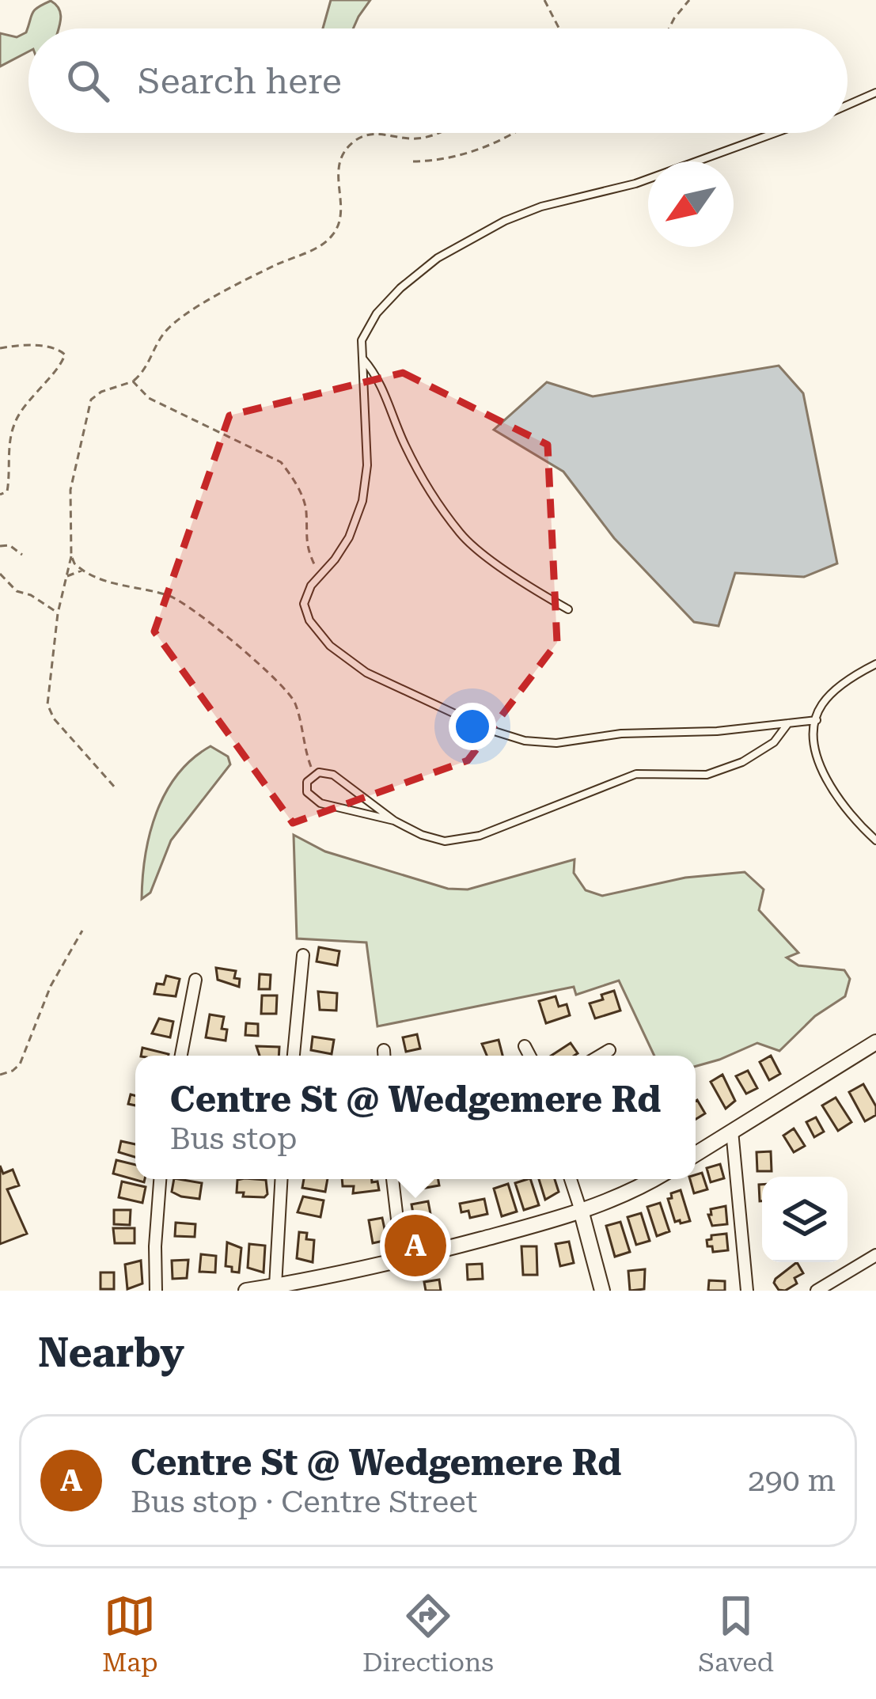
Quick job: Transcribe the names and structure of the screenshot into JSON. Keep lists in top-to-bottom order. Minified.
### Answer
{"north":"bottom left","page":{"search":"Search here","popup":["Centre St @ Wedgemere Rd","Bus stop"],"pins":"A","heading":"Nearby","list":[{"mark":"A","name":"Centre St @ Wedgemere Rd","note":"Bus stop · Centre Street","value":"290 m"}],"nav":["Map","Directions","Saved"]}}
